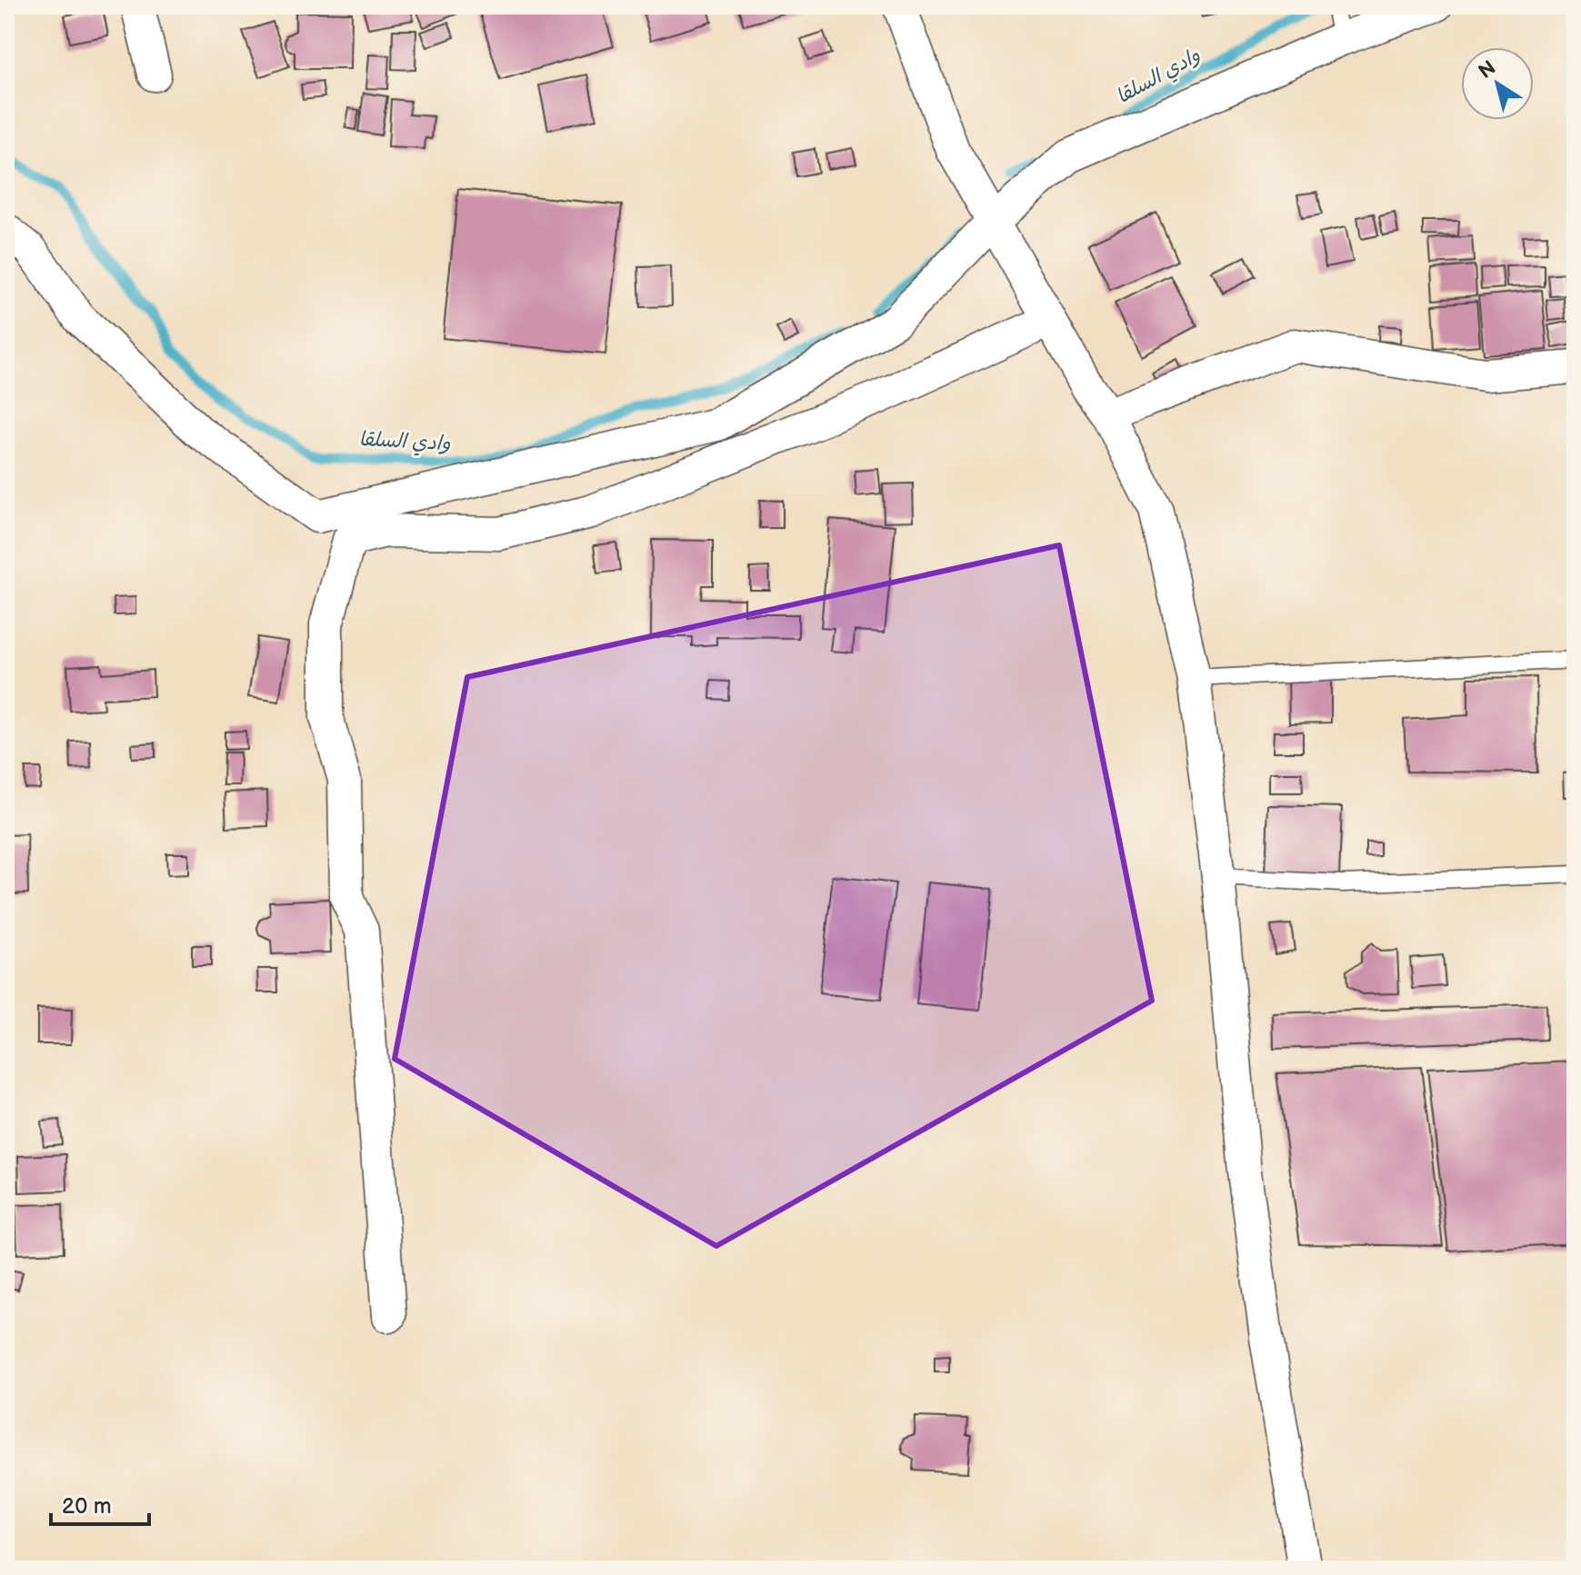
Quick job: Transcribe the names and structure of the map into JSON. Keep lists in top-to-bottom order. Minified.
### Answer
{"water":["وادي السلقا"],"scale_bar":"20 m","north":"top left"}
